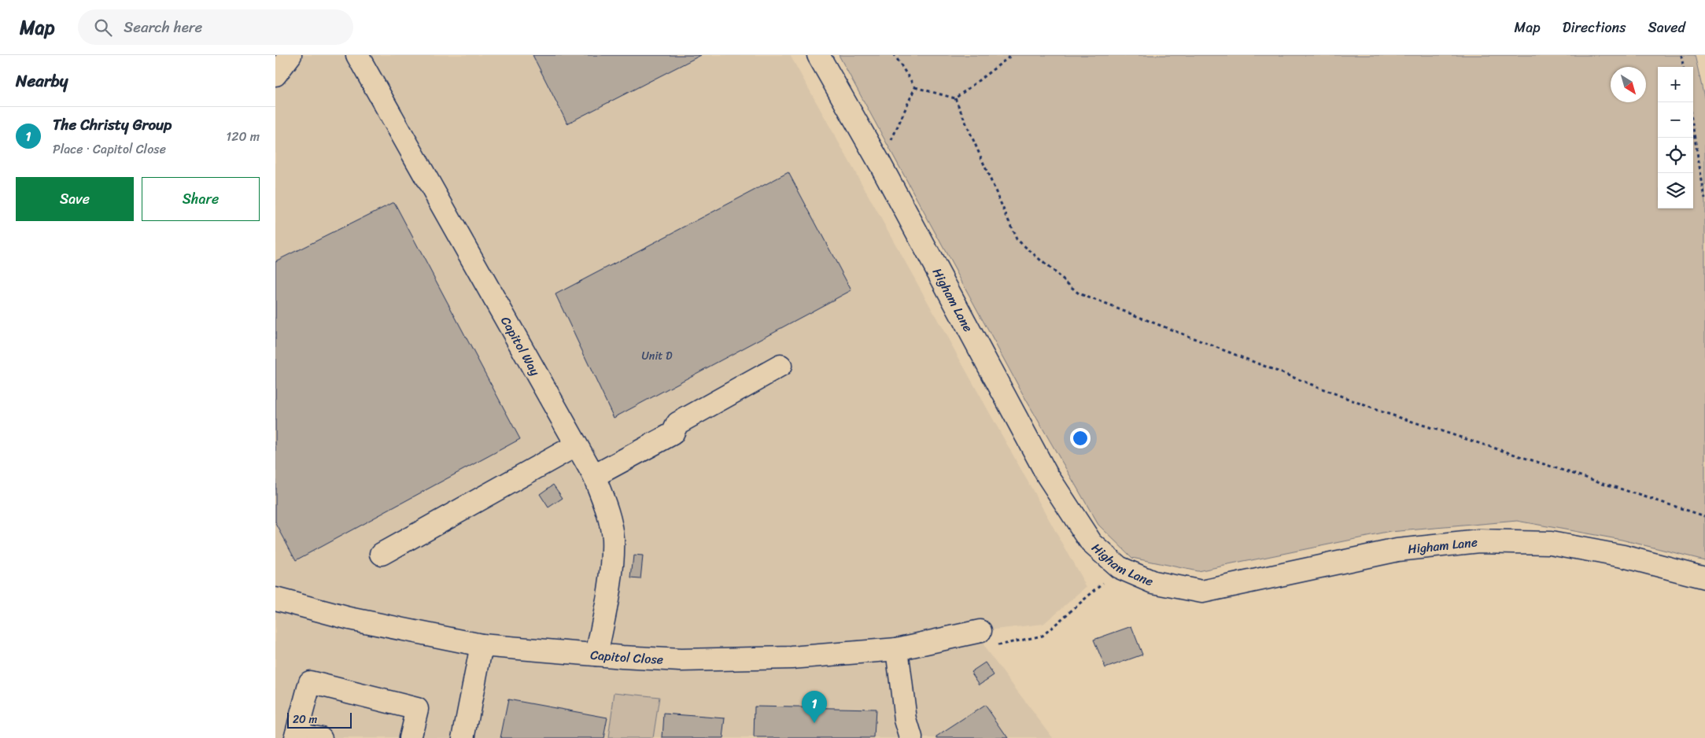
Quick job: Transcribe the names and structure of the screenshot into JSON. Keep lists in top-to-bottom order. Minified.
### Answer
{"streets":{"street":["Higham Lane","Capitol Way","Capitol Close"]},"crossings":[["Capitol Way","Capitol Close"]],"house_numbers":["Unit D"],"scale_bar":"20 m","north":"bottom right","page":{"header":"Map","search":"Search here","nav":["Map","Directions","Saved"],"heading":"Nearby","map_buttons":["+","−"],"list":[{"mark":"1","name":"The Christy Group","note":"Place · Capitol Close","value":"120 m"}],"buttons":["Save","Share"],"pins":"1","scale":"20 m"}}
